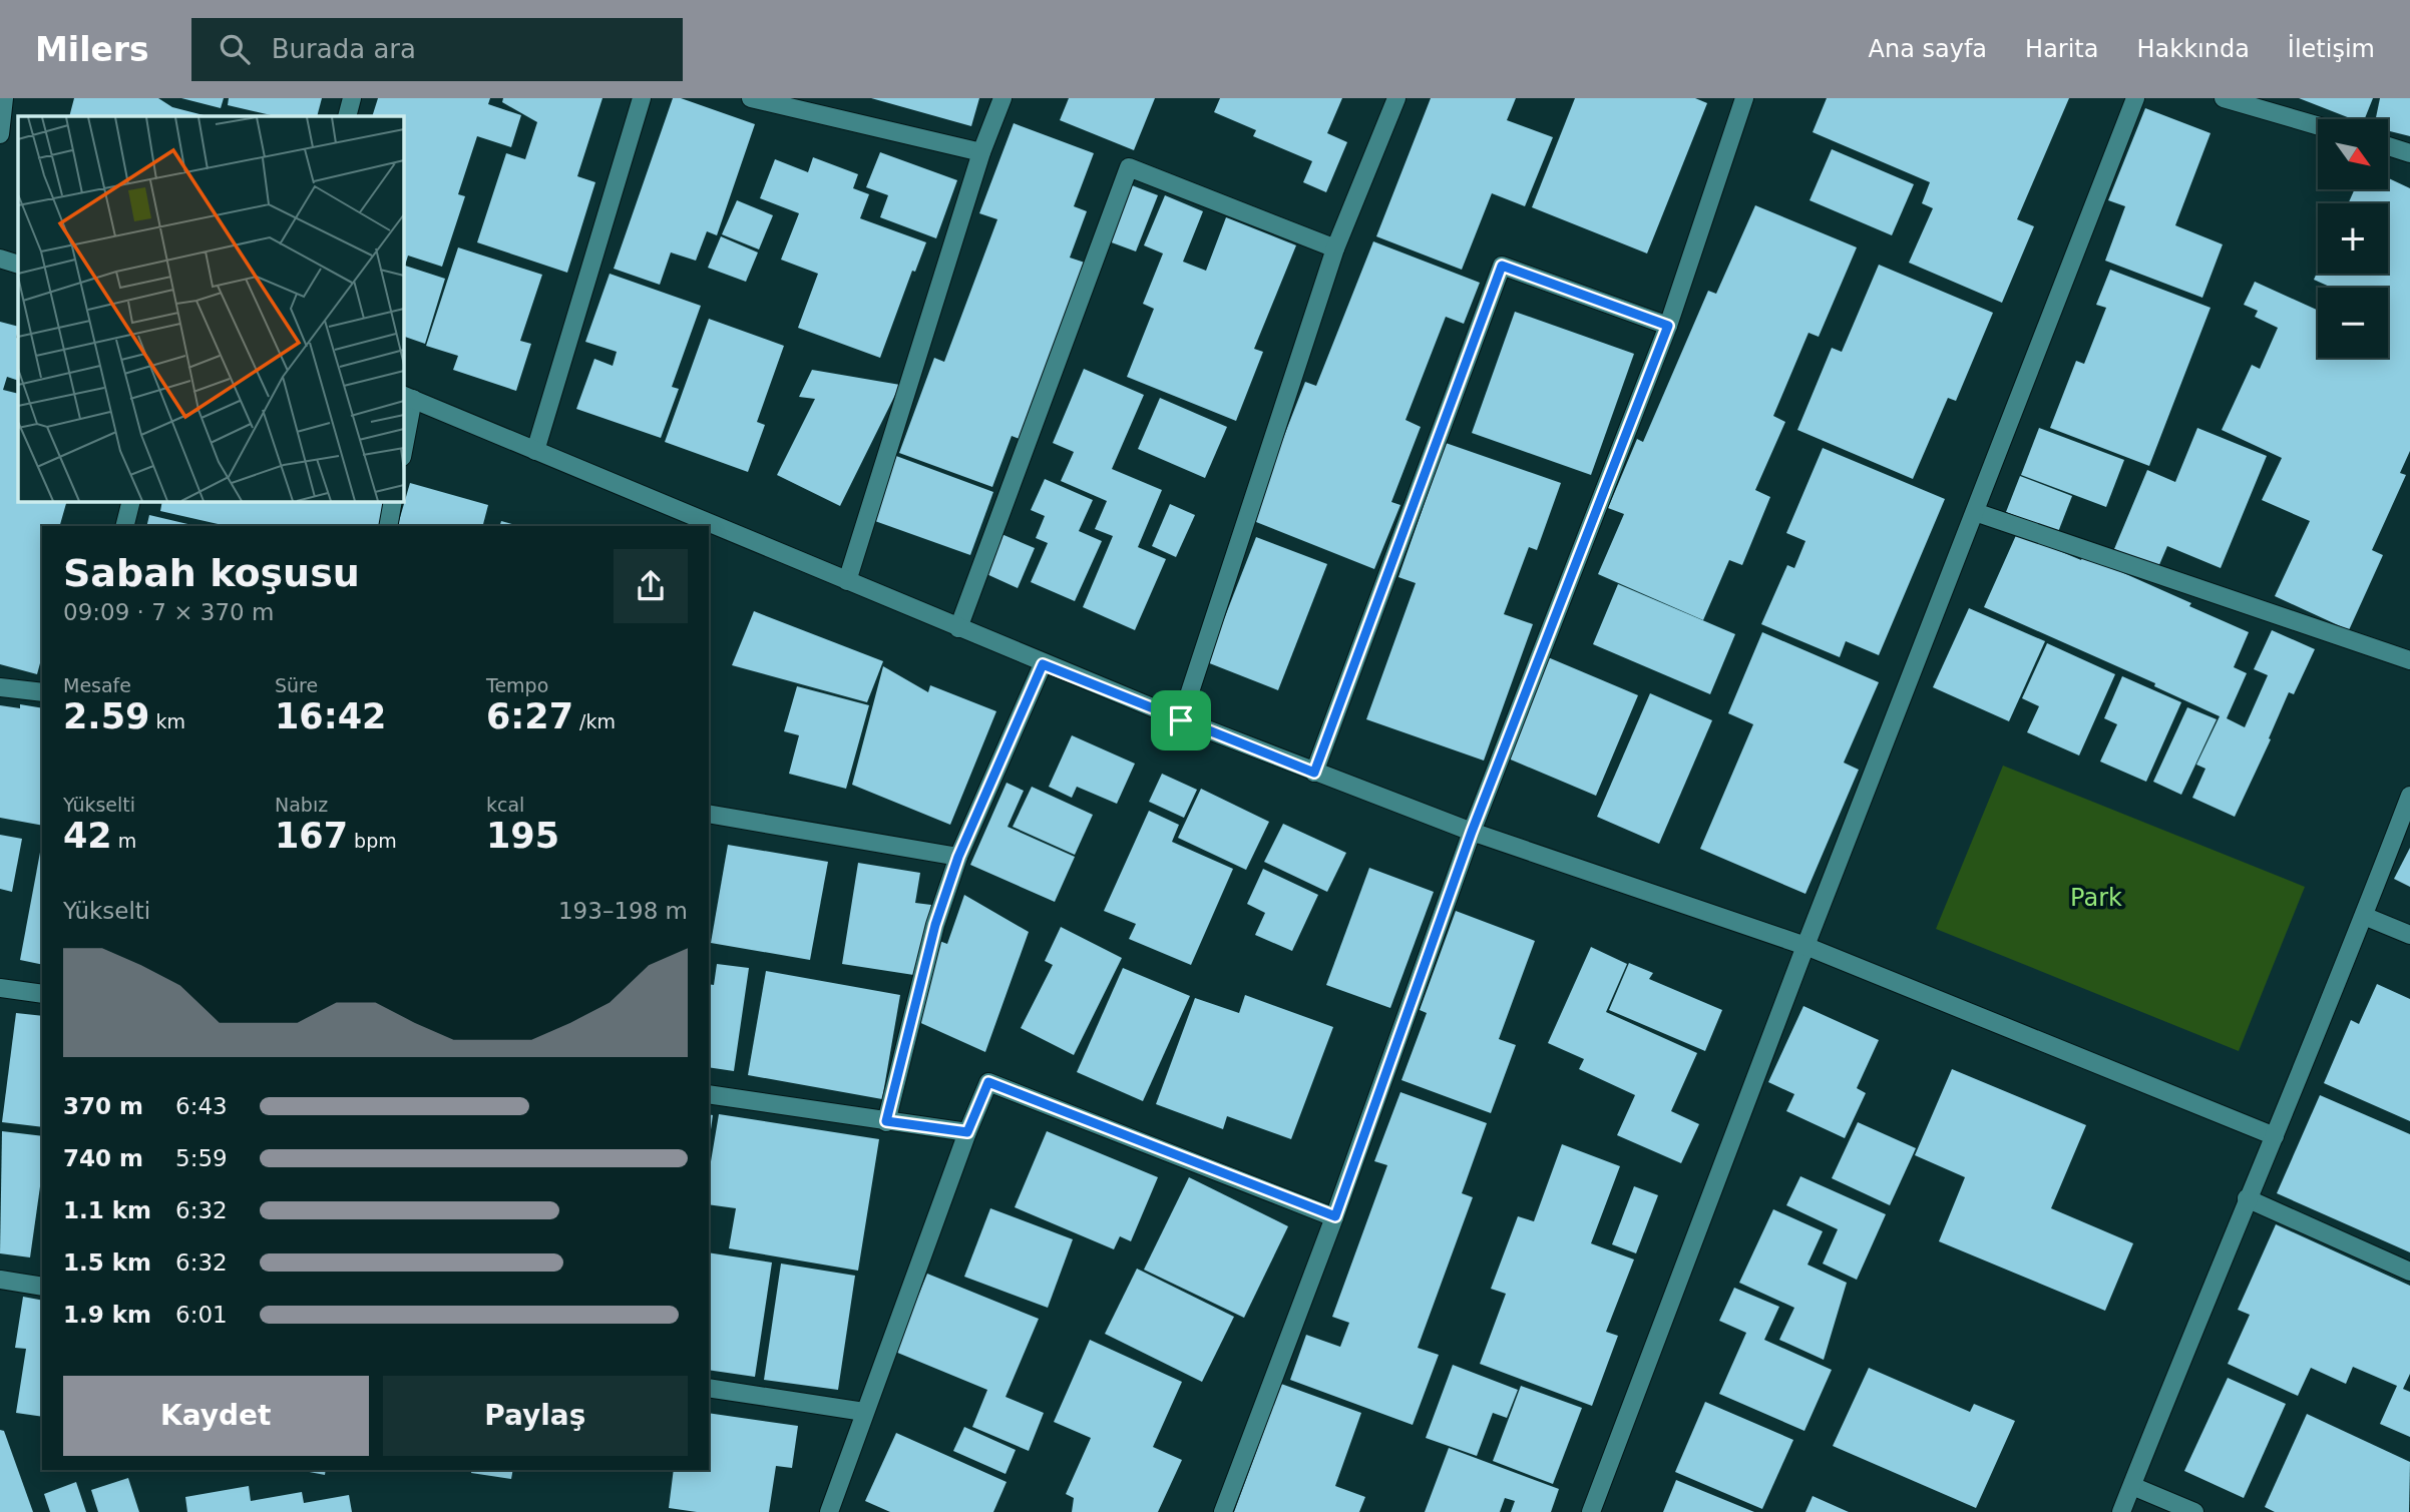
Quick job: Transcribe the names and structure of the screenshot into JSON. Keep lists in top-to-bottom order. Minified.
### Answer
{"parks":["Park"],"north":"bottom right","page":{"header":"Milers","search":"Burada ara","nav":["Ana sayfa","Harita","Hakkında","İletişim"],"map_buttons":["+","−"],"heading":["Sabah koşusu","09:09 · 7 × 370 m"],"stats":[["Mesafe","2.59 km"],["Süre","16:42"],["Tempo","6:27 /km"],["Yükselti","42 m"],["Nabız","167 bpm"],["kcal","195"]],"chart":["Yükselti","193–198 m"],"list":[{"name":"370 m","note":"6:43"},{"name":"740 m","note":"5:59"},{"name":"1.1 km","note":"6:32"},{"name":"1.5 km","note":"6:32"},{"name":"1.9 km","note":"6:01"}],"buttons":["Kaydet","Paylaş"]}}
